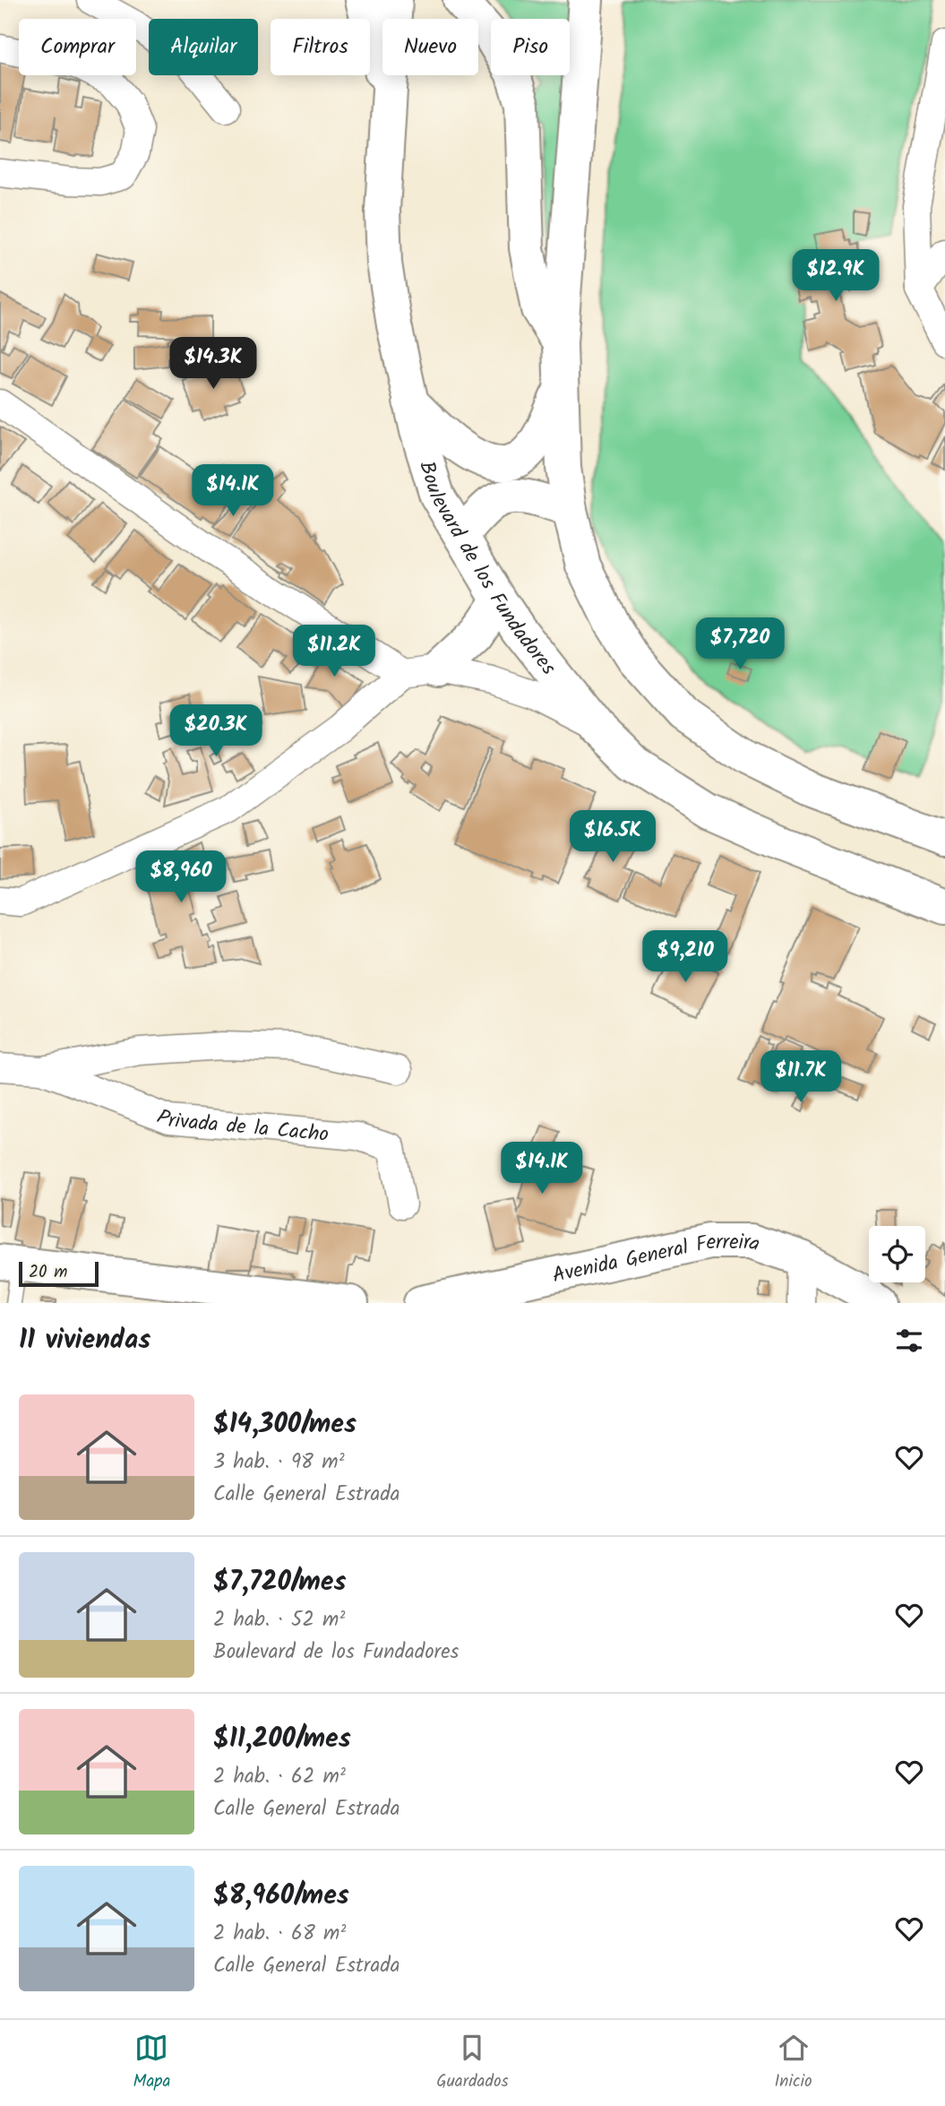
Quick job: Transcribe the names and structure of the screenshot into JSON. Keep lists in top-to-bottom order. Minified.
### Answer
{"streets":{"main road":["Boulevard de los Fundadores","Avenida General Ferreira"],"street":["Privada de la Cacho"]},"scale_bar":"20 m","page":{"chip":["Comprar","Alquilar","Filtros","Nuevo","Piso"],"price":["$12.9K","$14.3K","$14.1K","$7,720","$11.2K","$20.3K","$16.5K","$8,960","$9,210","$11.7K","$14.1K"],"scale":"20 m","heading":"11 viviendas","list":[{"name":"$14,300/mes","note":"3 hab. · 98 m² · Calle General Estrada"},{"name":"$7,720/mes","note":"2 hab. · 52 m² · Boulevard de los Fundadores"},{"name":"$11,200/mes","note":"2 hab. · 62 m² · Calle General Estrada"},{"name":"$8,960/mes","note":"2 hab. · 68 m² · Calle General Estrada"}],"tabs":["Mapa","Guardados","Inicio"]}}
